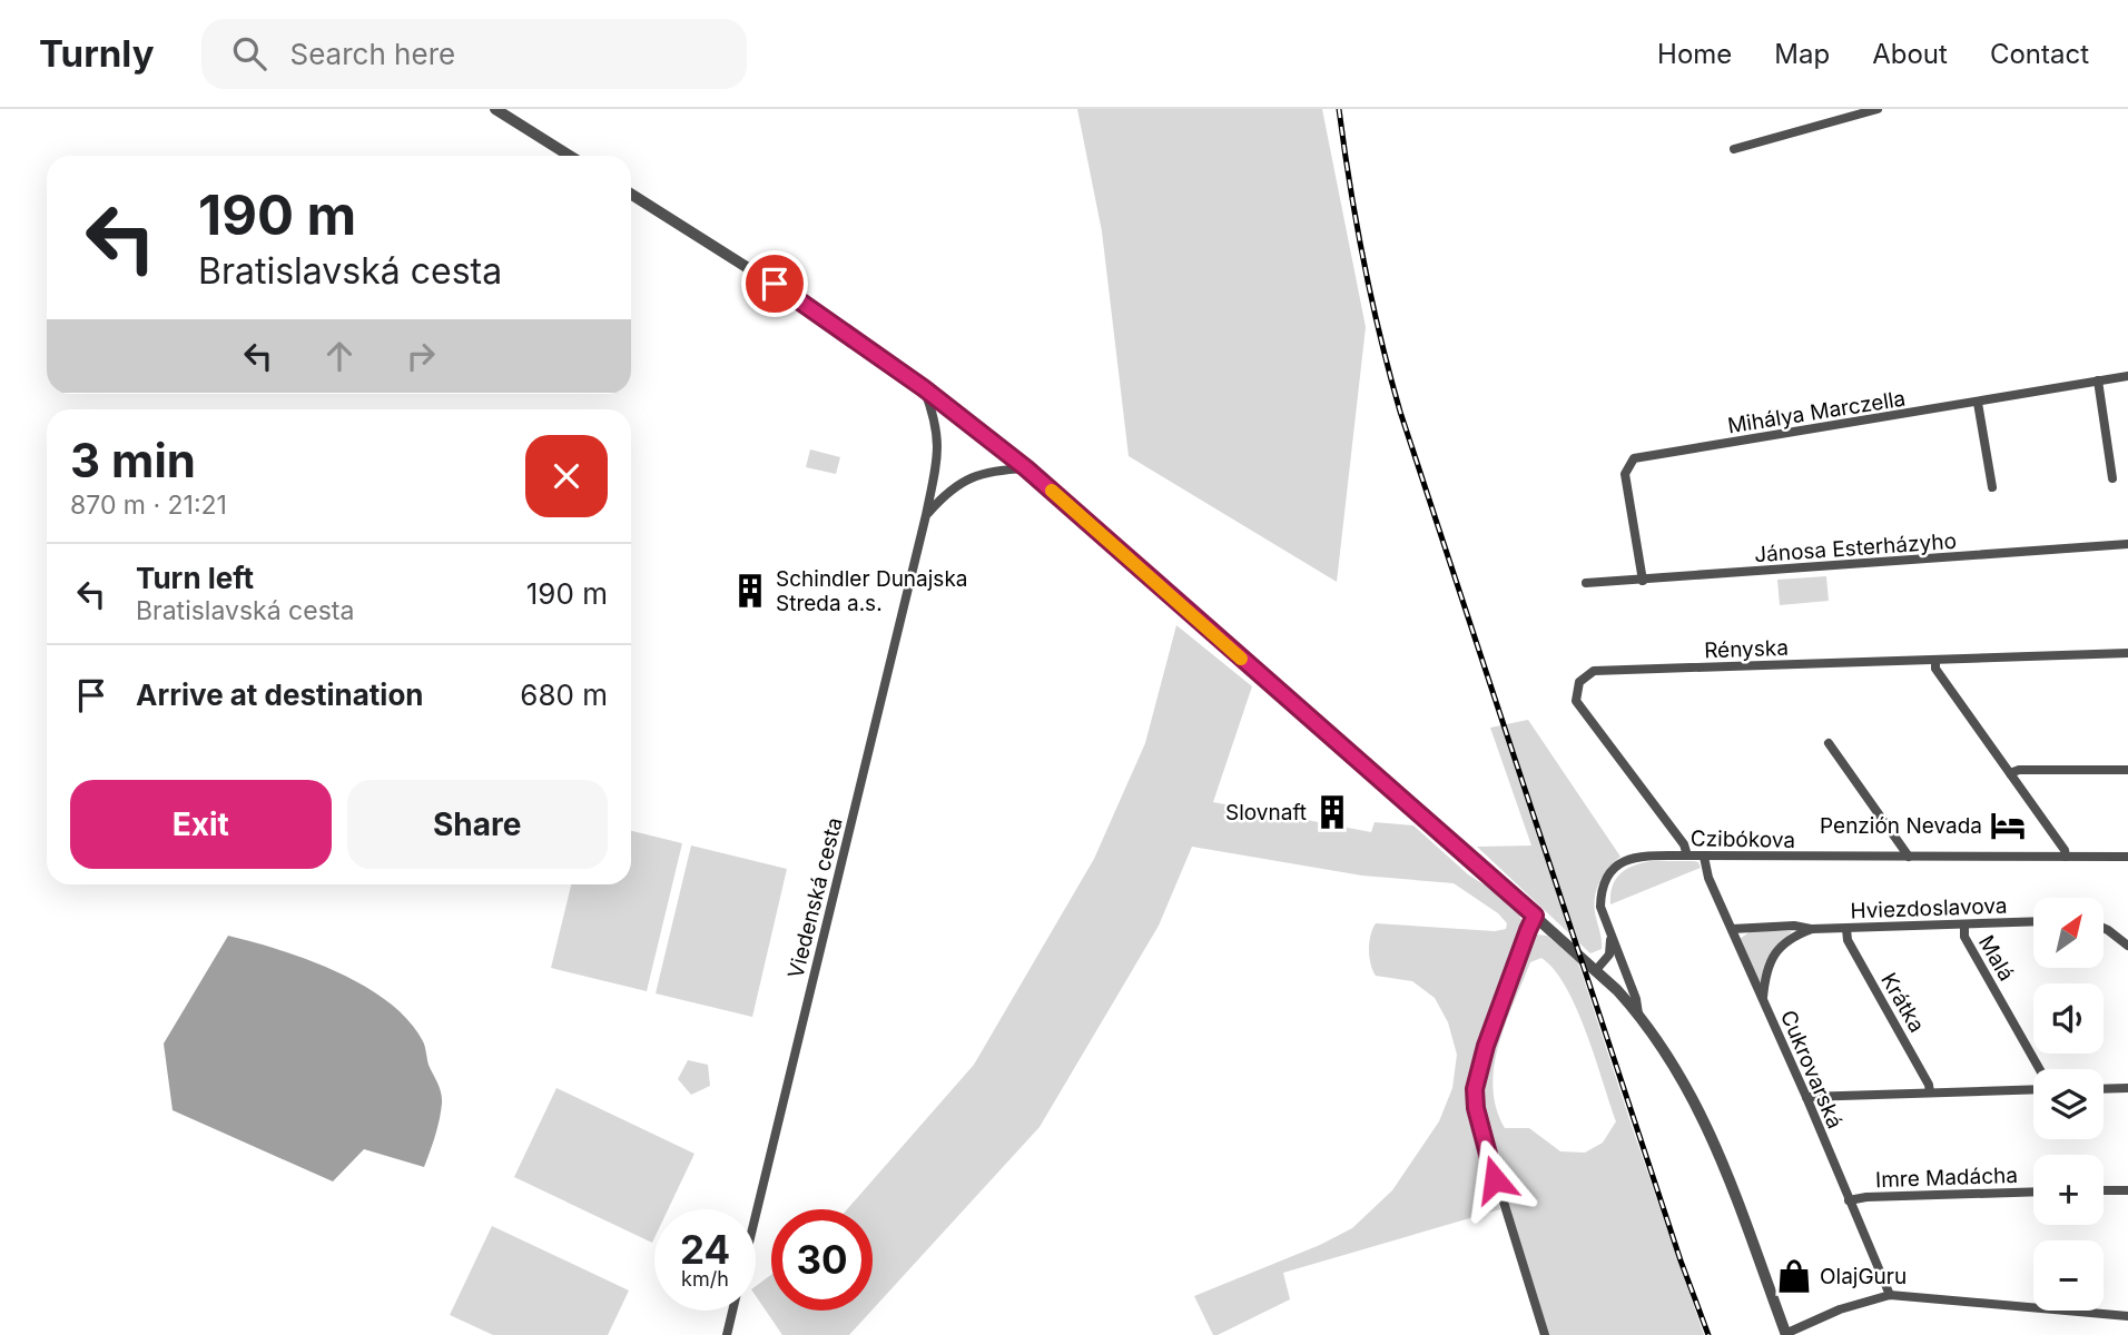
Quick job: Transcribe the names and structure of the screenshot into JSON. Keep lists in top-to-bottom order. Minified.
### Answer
{"streets":{"street":["Mihálya Marczella","Jánosa Esterházyho","Rényska","Czibókova","Viedenská cesta","Hviezdoslavova","Malá","Krátka","Cukrovarská","Imre Madácha"]},"crossings":[["Mihálya Marczella","Jánosa Esterházyho"],["Rényska","Czibókova"],["Czibókova","Cukrovarská"],["Hviezdoslavova","Malá"],["Hviezdoslavova","Krátka"],["Hviezdoslavova","Cukrovarská"],["Cukrovarská","Imre Madácha"]],"places":{"building":["Schindler Dunajska Streda a.s.","Slovnaft"],"hotel":["Penzión Nevada"],"shop":["OlajGuru"]},"north":"top right","page":{"header":"Turnly","search":"Search here","nav":["Home","Map","About","Contact"],"turn":["190 m","Bratislavská cesta"],"heading":["3 min","870 m · 21:21"],"list":[{"name":"Turn left","note":"Bratislavská cesta","value":"190 m"},{"name":"Arrive at destination","value":"680 m"}],"buttons":["Exit","Share"],"map_buttons":["+","−"],"speed":"24 km/h","limit":"30"}}
